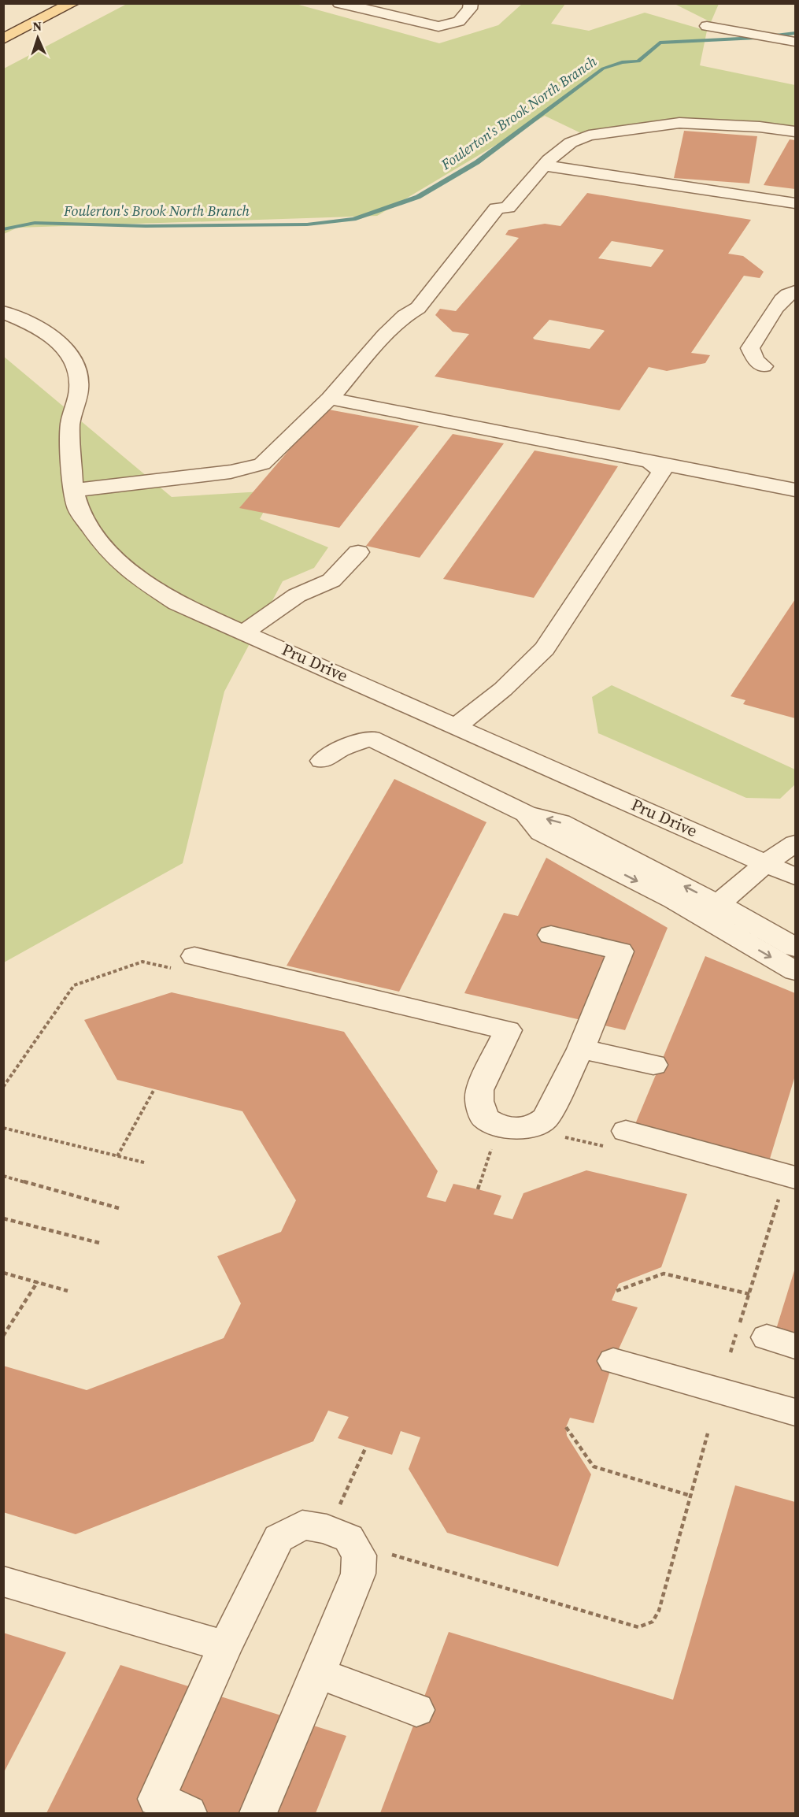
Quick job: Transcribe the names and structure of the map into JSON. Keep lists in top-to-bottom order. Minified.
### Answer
{"streets":{"street":["Pru Drive"]},"water":["Foulerton's Brook North Branch"],"north":"top"}
